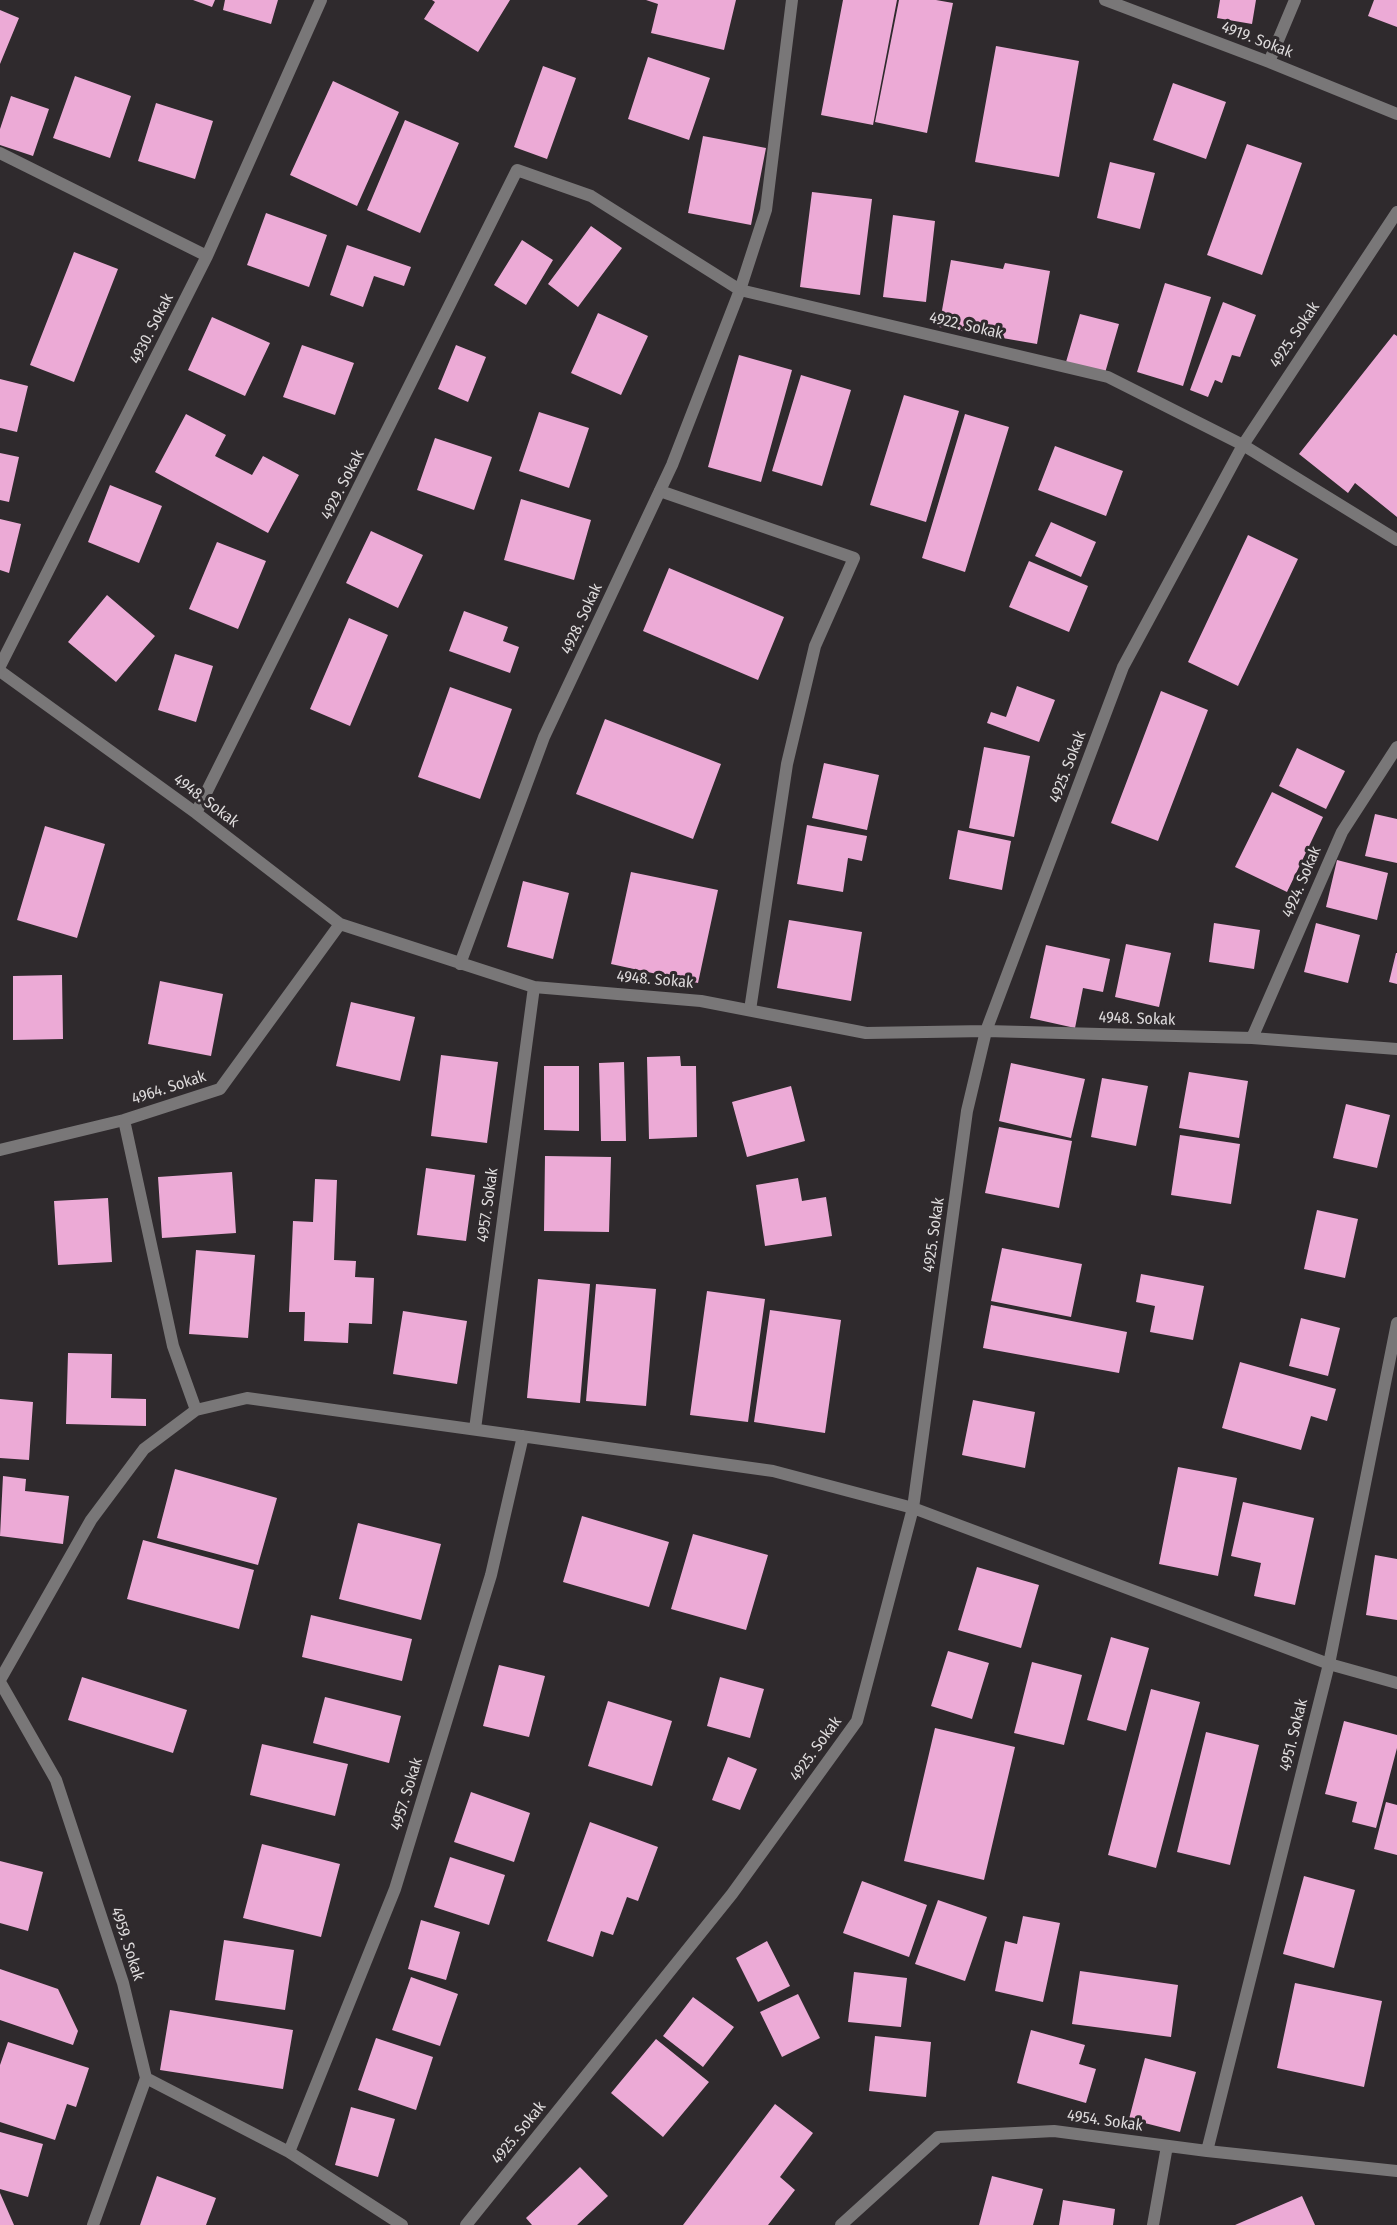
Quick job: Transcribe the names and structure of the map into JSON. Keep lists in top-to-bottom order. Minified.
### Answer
{"streets":{"street":["4919. Sokak","4922. Sokak","4930. Sokak","4925. Sokak","4929. Sokak","4928. Sokak","4948. Sokak","4924. Sokak","4964. Sokak","4957. Sokak","4951. Sokak","4959. Sokak","4954. Sokak"]},"crossings":[["4922. Sokak","4925. Sokak"],["4922. Sokak","4929. Sokak"],["4922. Sokak","4928. Sokak"],["4925. Sokak","4948. Sokak"],["4929. Sokak","4948. Sokak"],["4928. Sokak","4948. Sokak"],["4948. Sokak","4924. Sokak"],["4948. Sokak","4964. Sokak"],["4948. Sokak","4957. Sokak"],["4951. Sokak","4954. Sokak"]]}
